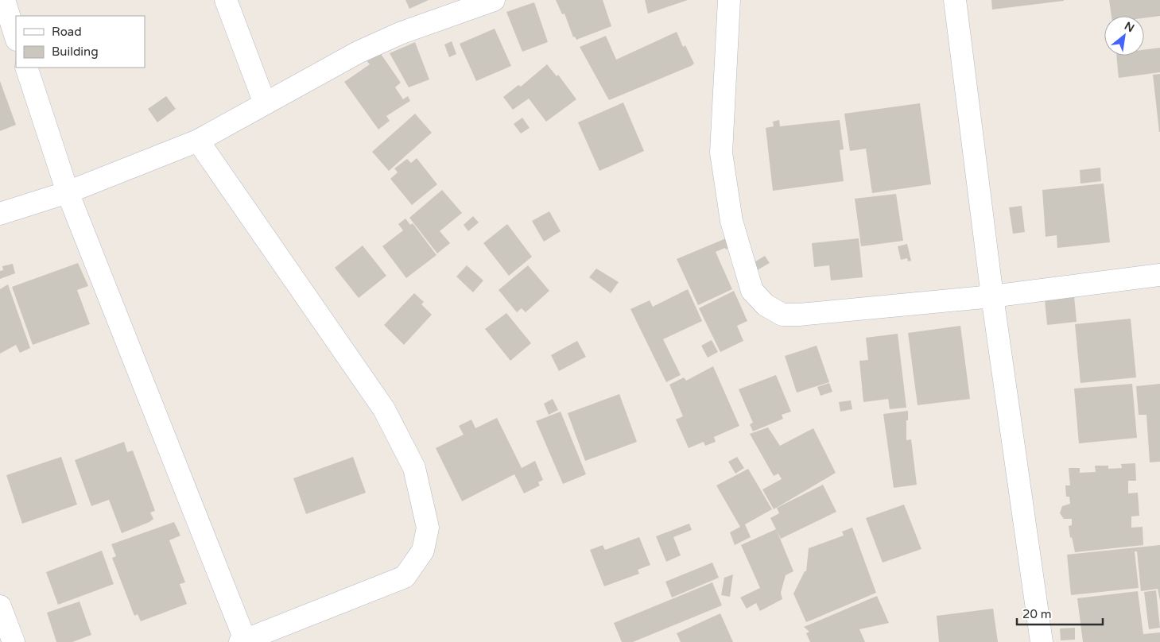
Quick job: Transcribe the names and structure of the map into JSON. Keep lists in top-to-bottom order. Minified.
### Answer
{"legend":["Road","Building"],"scale_bar":"20 m","north":"top right"}
